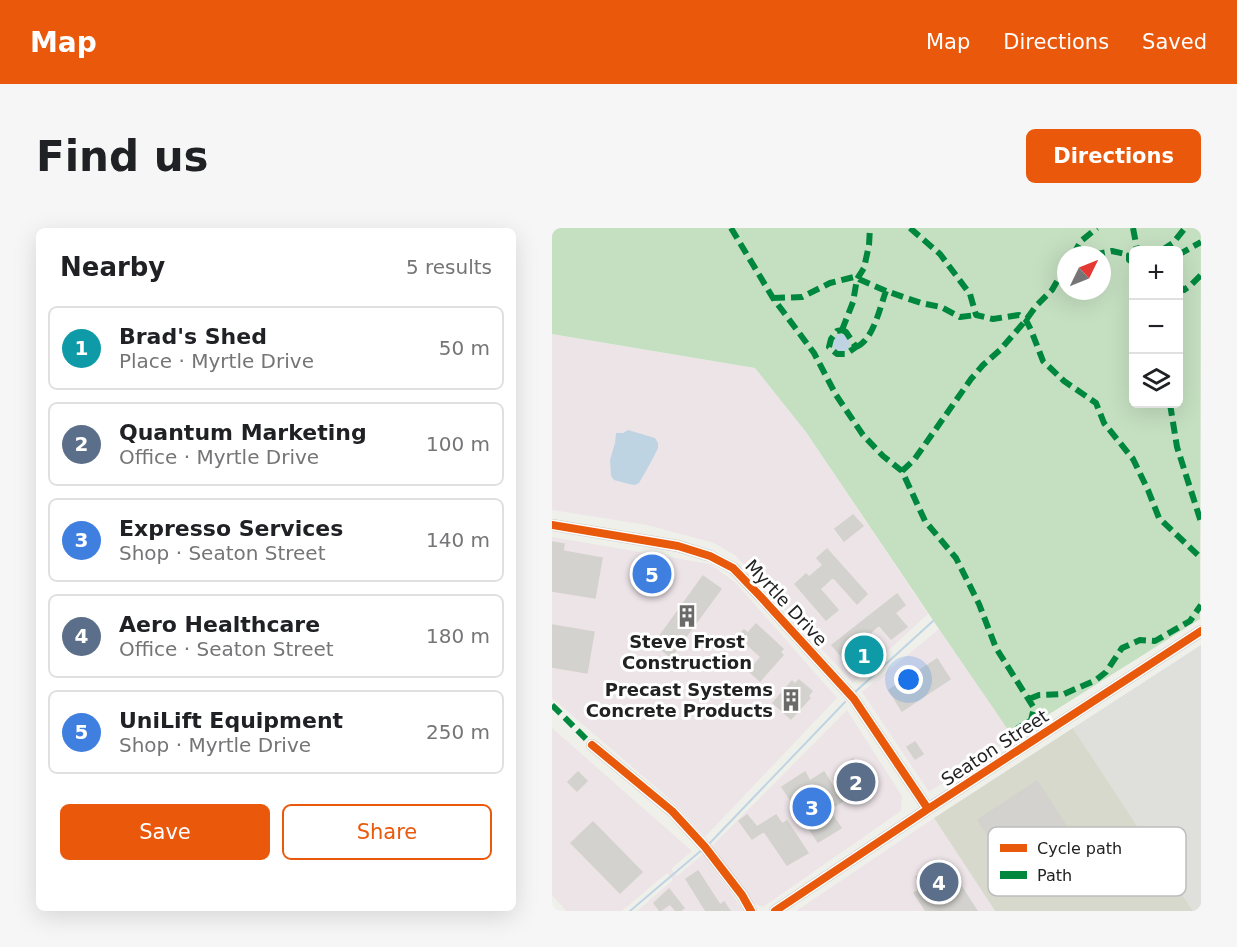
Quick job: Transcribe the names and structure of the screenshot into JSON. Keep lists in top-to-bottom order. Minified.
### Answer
{"streets":{"street":["Myrtle Drive","Seaton Street"]},"crossings":[["Myrtle Drive","Seaton Street"]],"places":{"building":["Steve Frost Construction","Precast Systems Concrete Products"]},"legend":["Cycle path","Path"],"north":"top right","page":{"header":"Map","nav":["Map","Directions","Saved"],"buttons":["Directions",["Save","Share"]],"title":"Find us","heading":["Nearby","5 results"],"map_buttons":["+","−"],"list":[{"mark":"1","name":"Brad's Shed","note":"Place · Myrtle Drive","value":"50 m"},{"mark":"2","name":"Quantum Marketing","note":"Office · Myrtle Drive","value":"100 m"},{"mark":"3","name":"Expresso Services","note":"Shop · Seaton Street","value":"140 m"},{"mark":"4","name":"Aero Healthcare","note":"Office · Seaton Street","value":"180 m"},{"mark":"5","name":"UniLift Equipment","note":"Shop · Myrtle Drive","value":"250 m"}],"pins":["5","1","2","3","4"]}}
